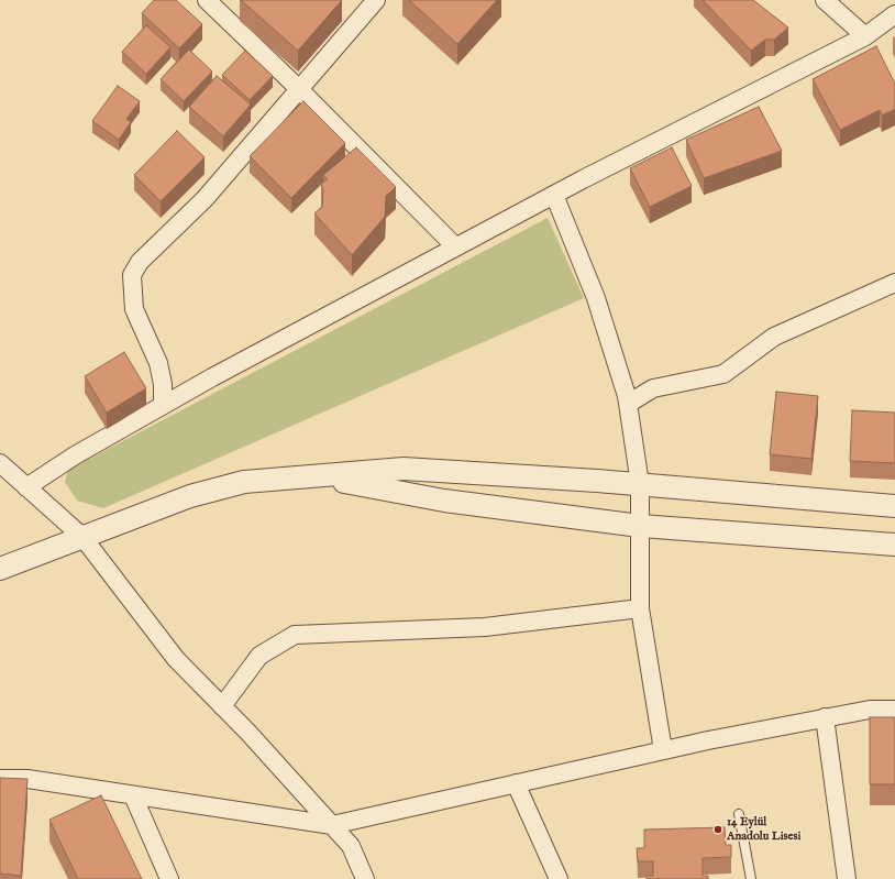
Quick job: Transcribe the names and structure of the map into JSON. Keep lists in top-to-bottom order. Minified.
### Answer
{"places":["14 Eylül Anadolu Lisesi"]}
